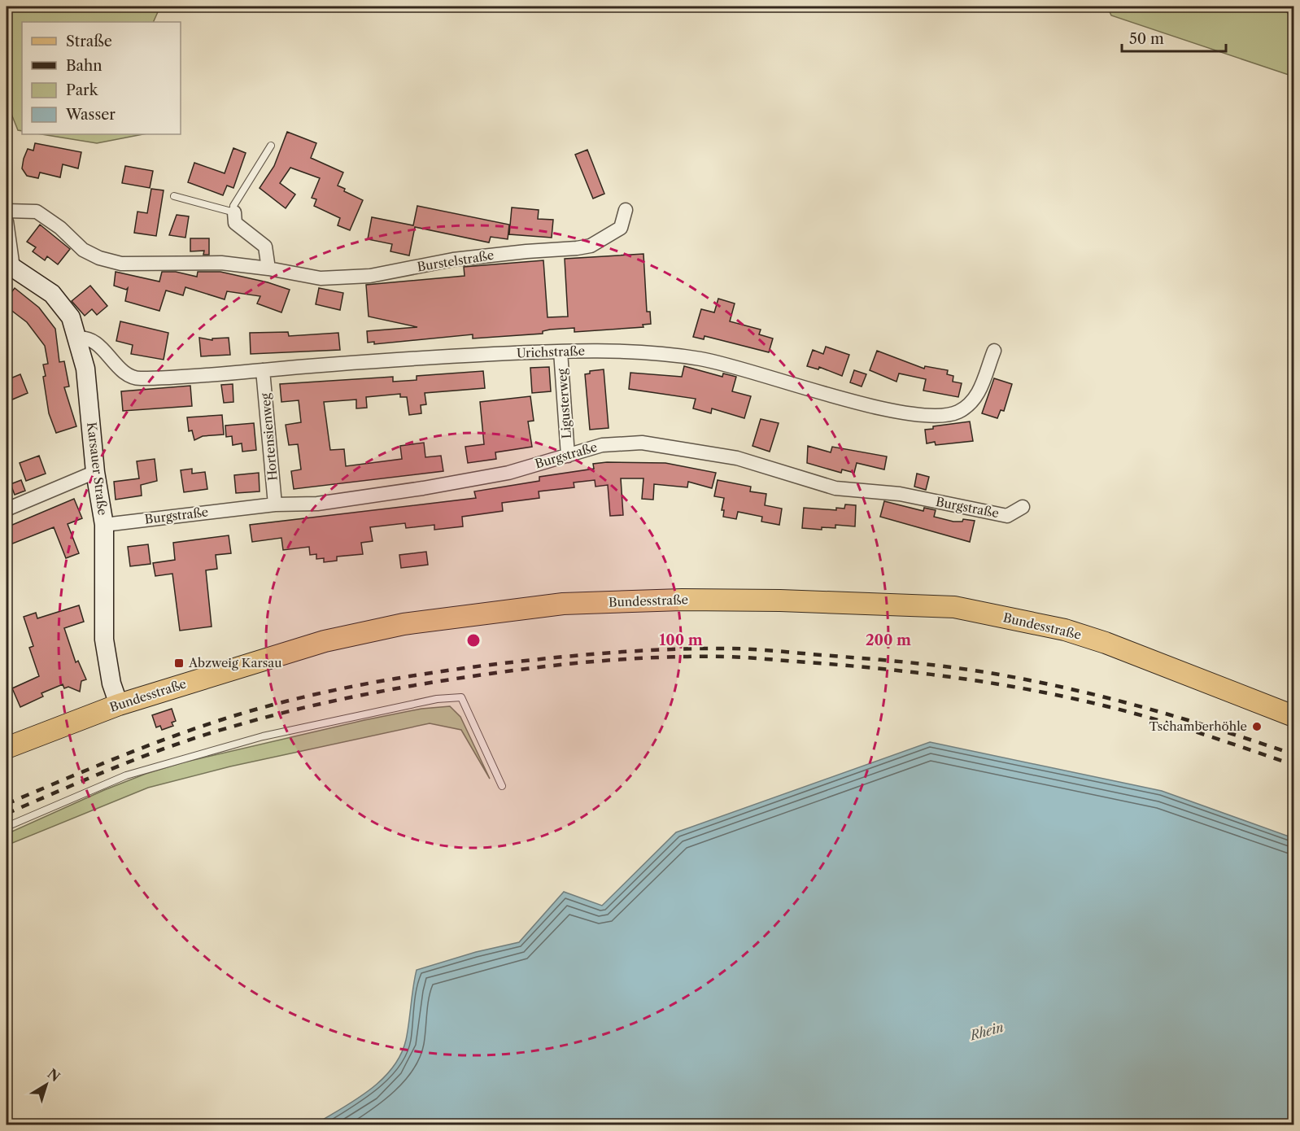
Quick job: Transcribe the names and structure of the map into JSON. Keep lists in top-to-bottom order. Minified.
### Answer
{"streets":{"main road":["Bundesstraße"],"street":["Burstelstraße","Urichstraße","Ligusterweg","Hortensienweg","Burgstraße","Karsauer Straße"]},"crossings":[["Urichstraße","Ligusterweg"],["Urichstraße","Hortensienweg"],["Urichstraße","Karsauer Straße"],["Ligusterweg","Burgstraße"],["Hortensienweg","Burgstraße"],["Burgstraße","Karsauer Straße"],["Karsauer Straße","Bundesstraße"]],"water":["Rhein"],"places":{"transit":["Abzweig Karsau"],"other":["Tschamberhöhle"]},"legend":["Straße","Bahn","Park","Wasser"],"scale_bar":"50 m","north":"top right","rings":["100 m","200 m"]}
